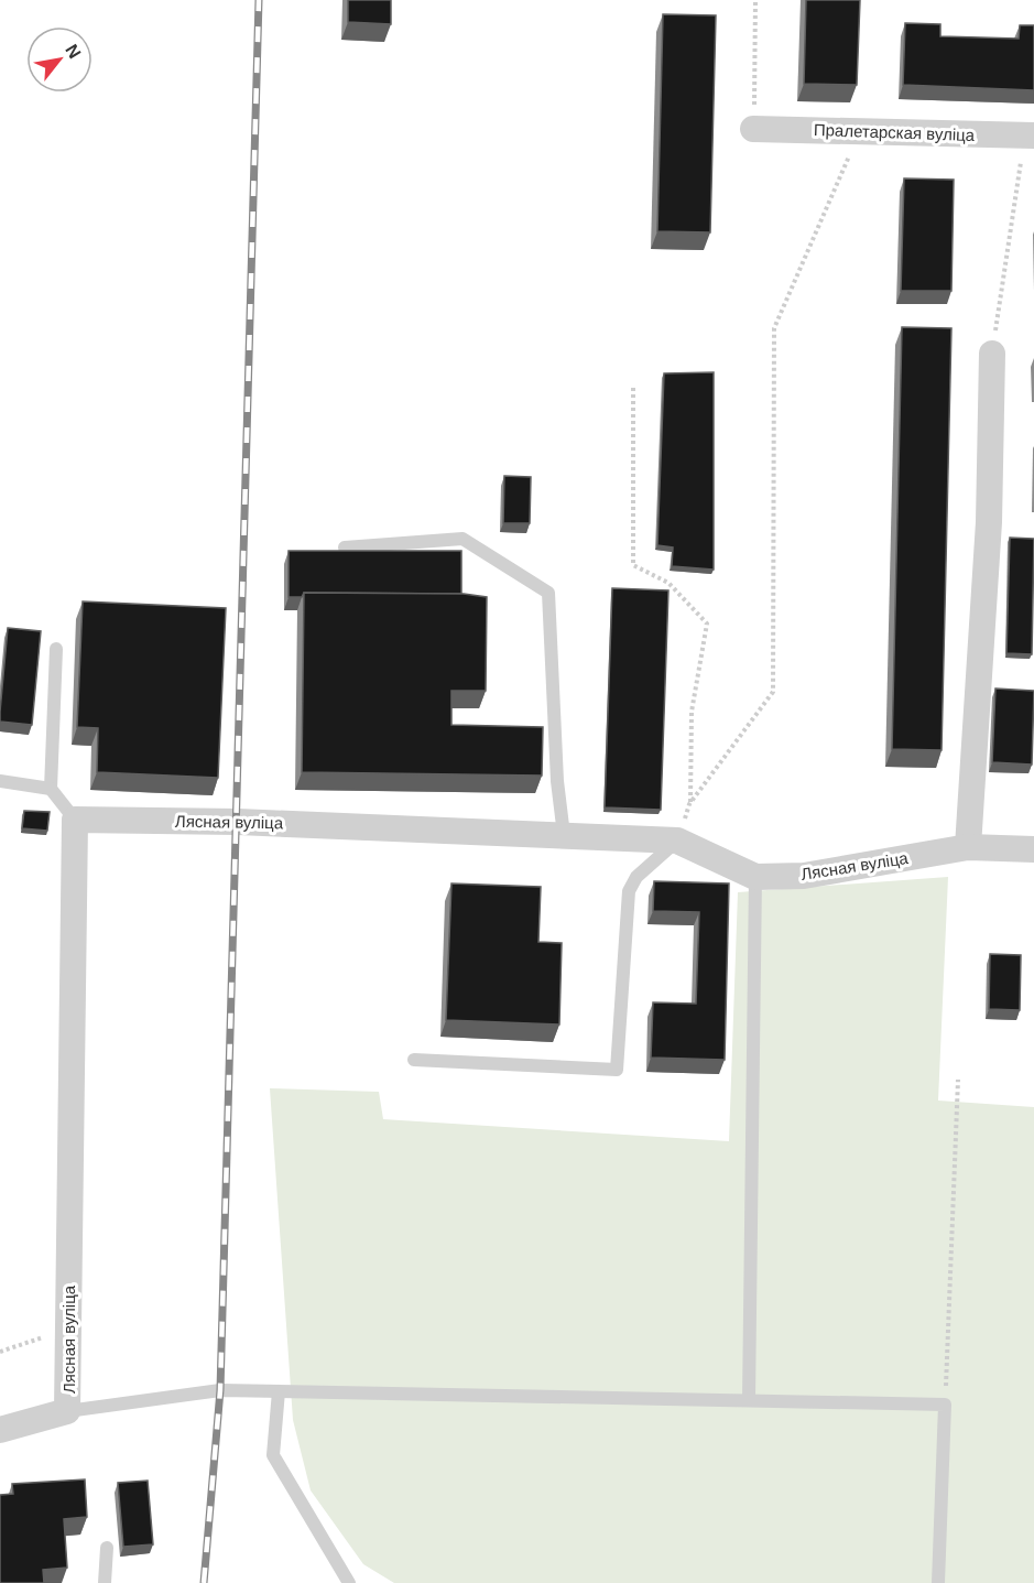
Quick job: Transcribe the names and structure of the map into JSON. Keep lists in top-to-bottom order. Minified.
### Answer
{"streets":{"street":["Пралетарская вуліца","Лясная вуліца"]},"north":"top right"}
